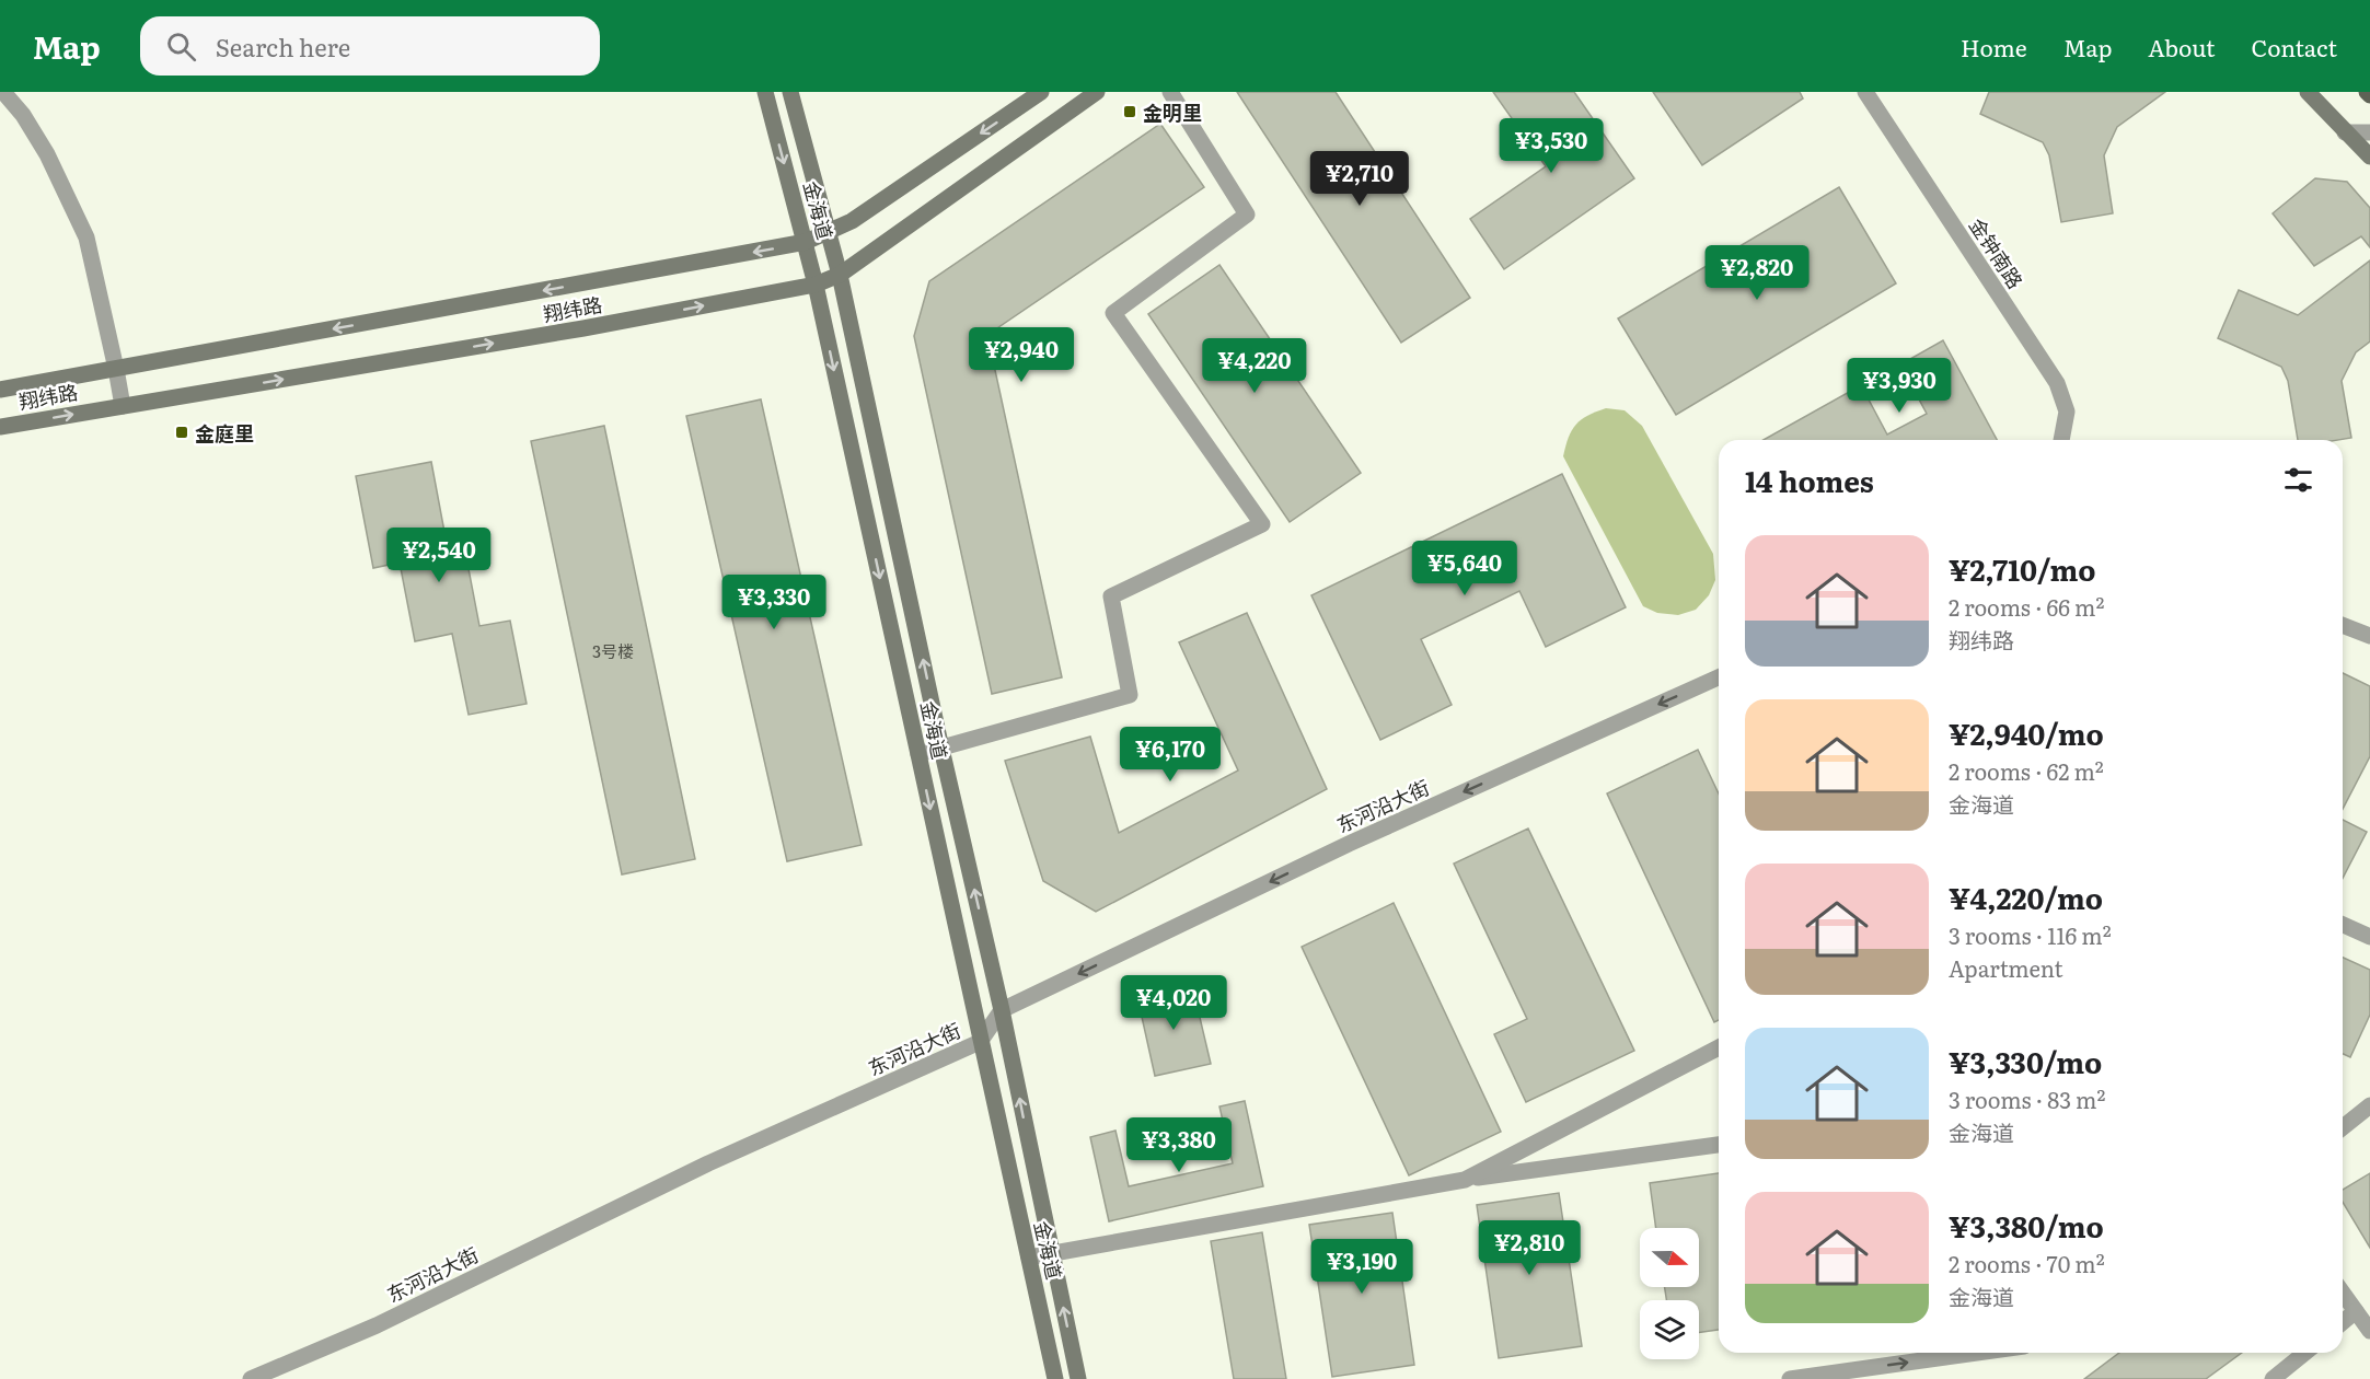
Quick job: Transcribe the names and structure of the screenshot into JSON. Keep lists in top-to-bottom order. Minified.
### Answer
{"streets":{"main road":["金海道","翔纬路"],"street":["金钟南路","东河沿大街"]},"crossings":[["金海道","翔纬路"],["金海道","东河沿大街"]],"one_way":["东河沿大街"],"places":{"transit":["金明里","金庭里"]},"house_numbers":["3号楼"],"north":"right","page":{"header":"Map","search":"Search here","nav":["Home","Map","About","Contact"],"price":["¥3,530","¥2,710","¥2,820","¥2,940","¥4,220","¥3,930","¥2,540","¥5,640","¥3,330","¥6,170","¥4,020","¥3,380","¥2,810","¥3,190"],"heading":"14 homes","list":[{"name":"¥2,710/mo","note":"2 rooms · 66 m² · 翔纬路"},{"name":"¥2,940/mo","note":"2 rooms · 62 m² · 金海道"},{"name":"¥4,220/mo","note":"3 rooms · 116 m² · Apartment"},{"name":"¥3,330/mo","note":"3 rooms · 83 m² · 金海道"},{"name":"¥3,380/mo","note":"2 rooms · 70 m² · 金海道"}]}}
